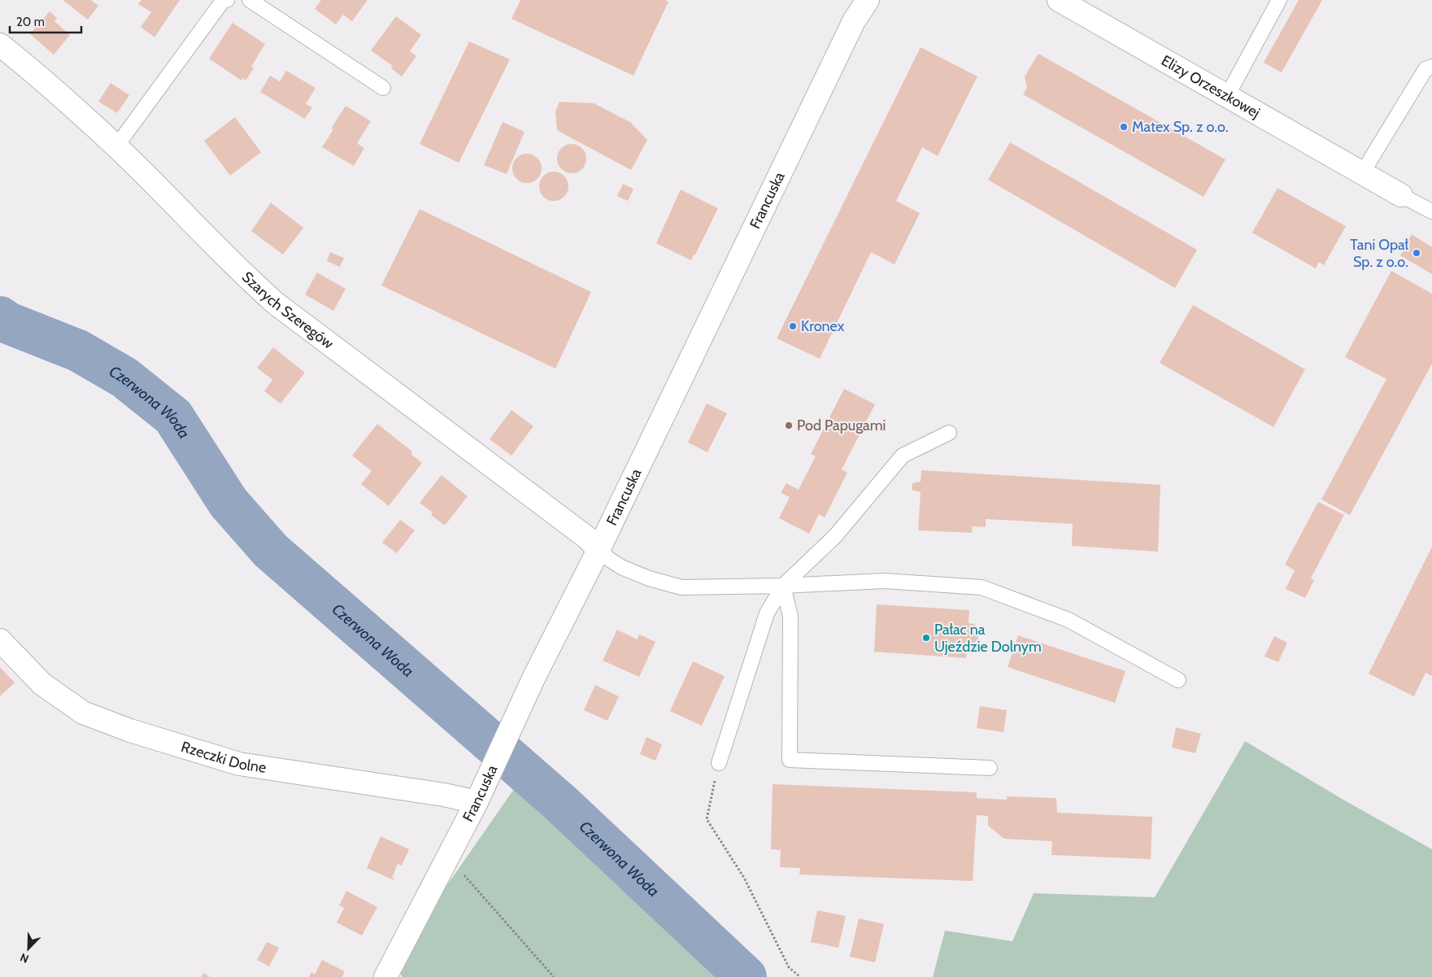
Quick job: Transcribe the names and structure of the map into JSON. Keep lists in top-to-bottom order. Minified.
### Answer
{"streets":{"street":["Elizy Orzeszkowej","Francuska","Szarych Szeregów","Rzeczki Dolne"]},"crossings":[["Francuska","Szarych Szeregów"],["Francuska","Rzeczki Dolne"]],"water":["Czerwona Woda"],"places":["Matex Sp. z o.o.","Tani Opał Sp. z o.o.","Kronex","Pod Papugami","Pałac na Ujeździe Dolnym"],"scale_bar":"20 m","north":"bottom left"}
